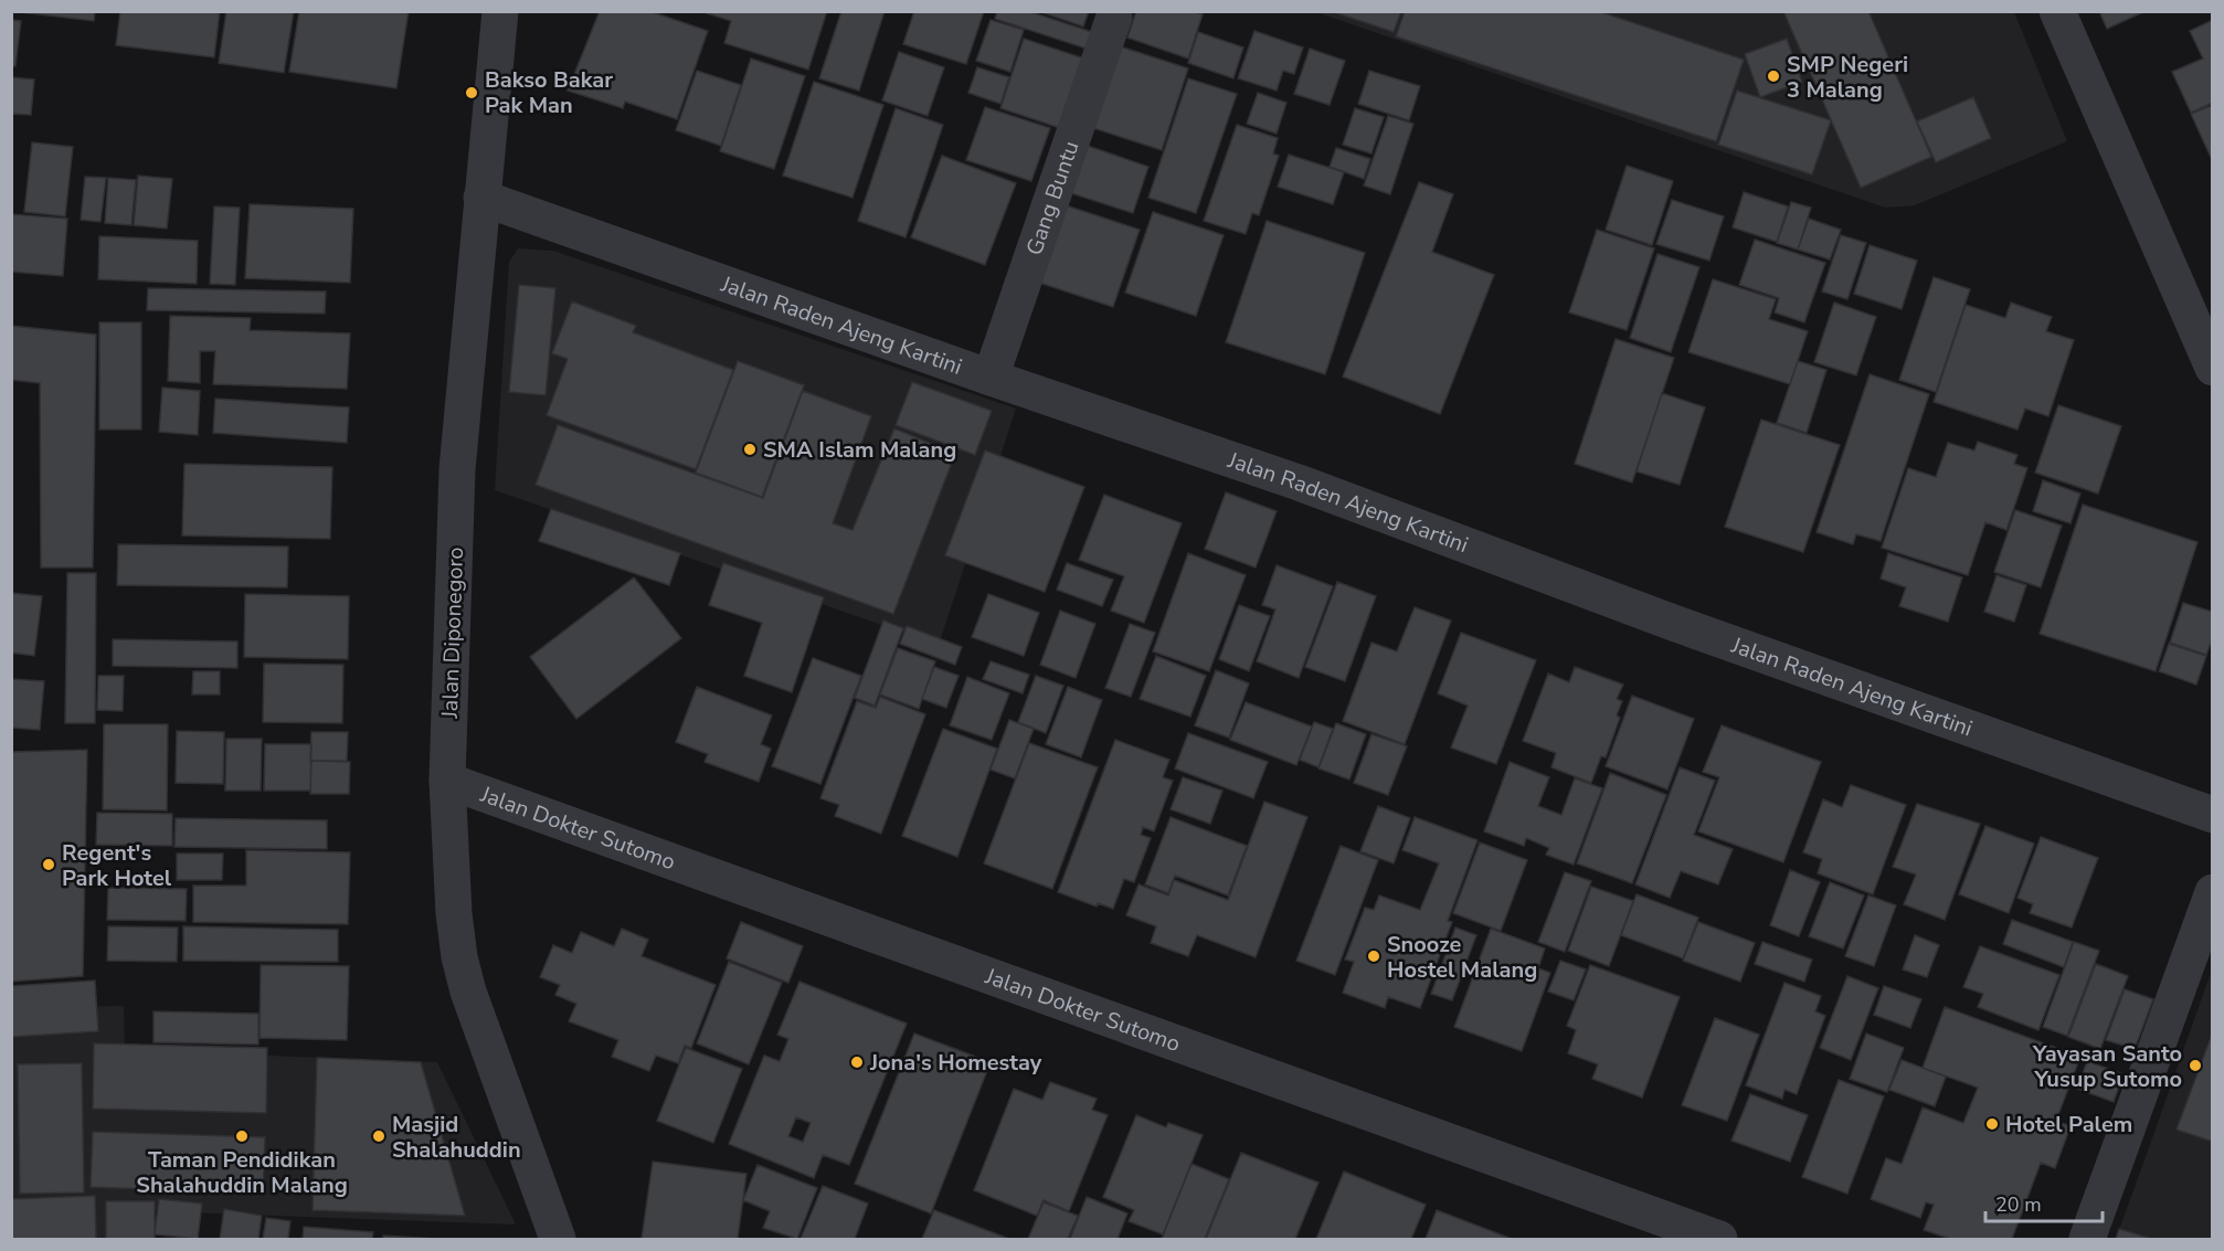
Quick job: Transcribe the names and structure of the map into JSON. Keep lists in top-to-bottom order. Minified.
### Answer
{"streets":{"street":["Gang Buntu","Jalan Raden Ajeng Kartini","Jalan Diponegoro","Jalan Dokter Sutomo"]},"crossings":[["Gang Buntu","Jalan Raden Ajeng Kartini"],["Jalan Raden Ajeng Kartini","Jalan Diponegoro"],["Jalan Diponegoro","Jalan Dokter Sutomo"]],"places":["SMP Negeri 3 Malang","Bakso Bakar Pak Man","SMA Islam Malang","Regent's Park Hotel","Snooze Hostel Malang","Jona's Homestay","Yayasan Santo Yusup Sutomo","Hotel Palem","Taman Pendidikan Shalahuddin Malang","Masjid Shalahuddin"],"scale_bar":"20 m"}
